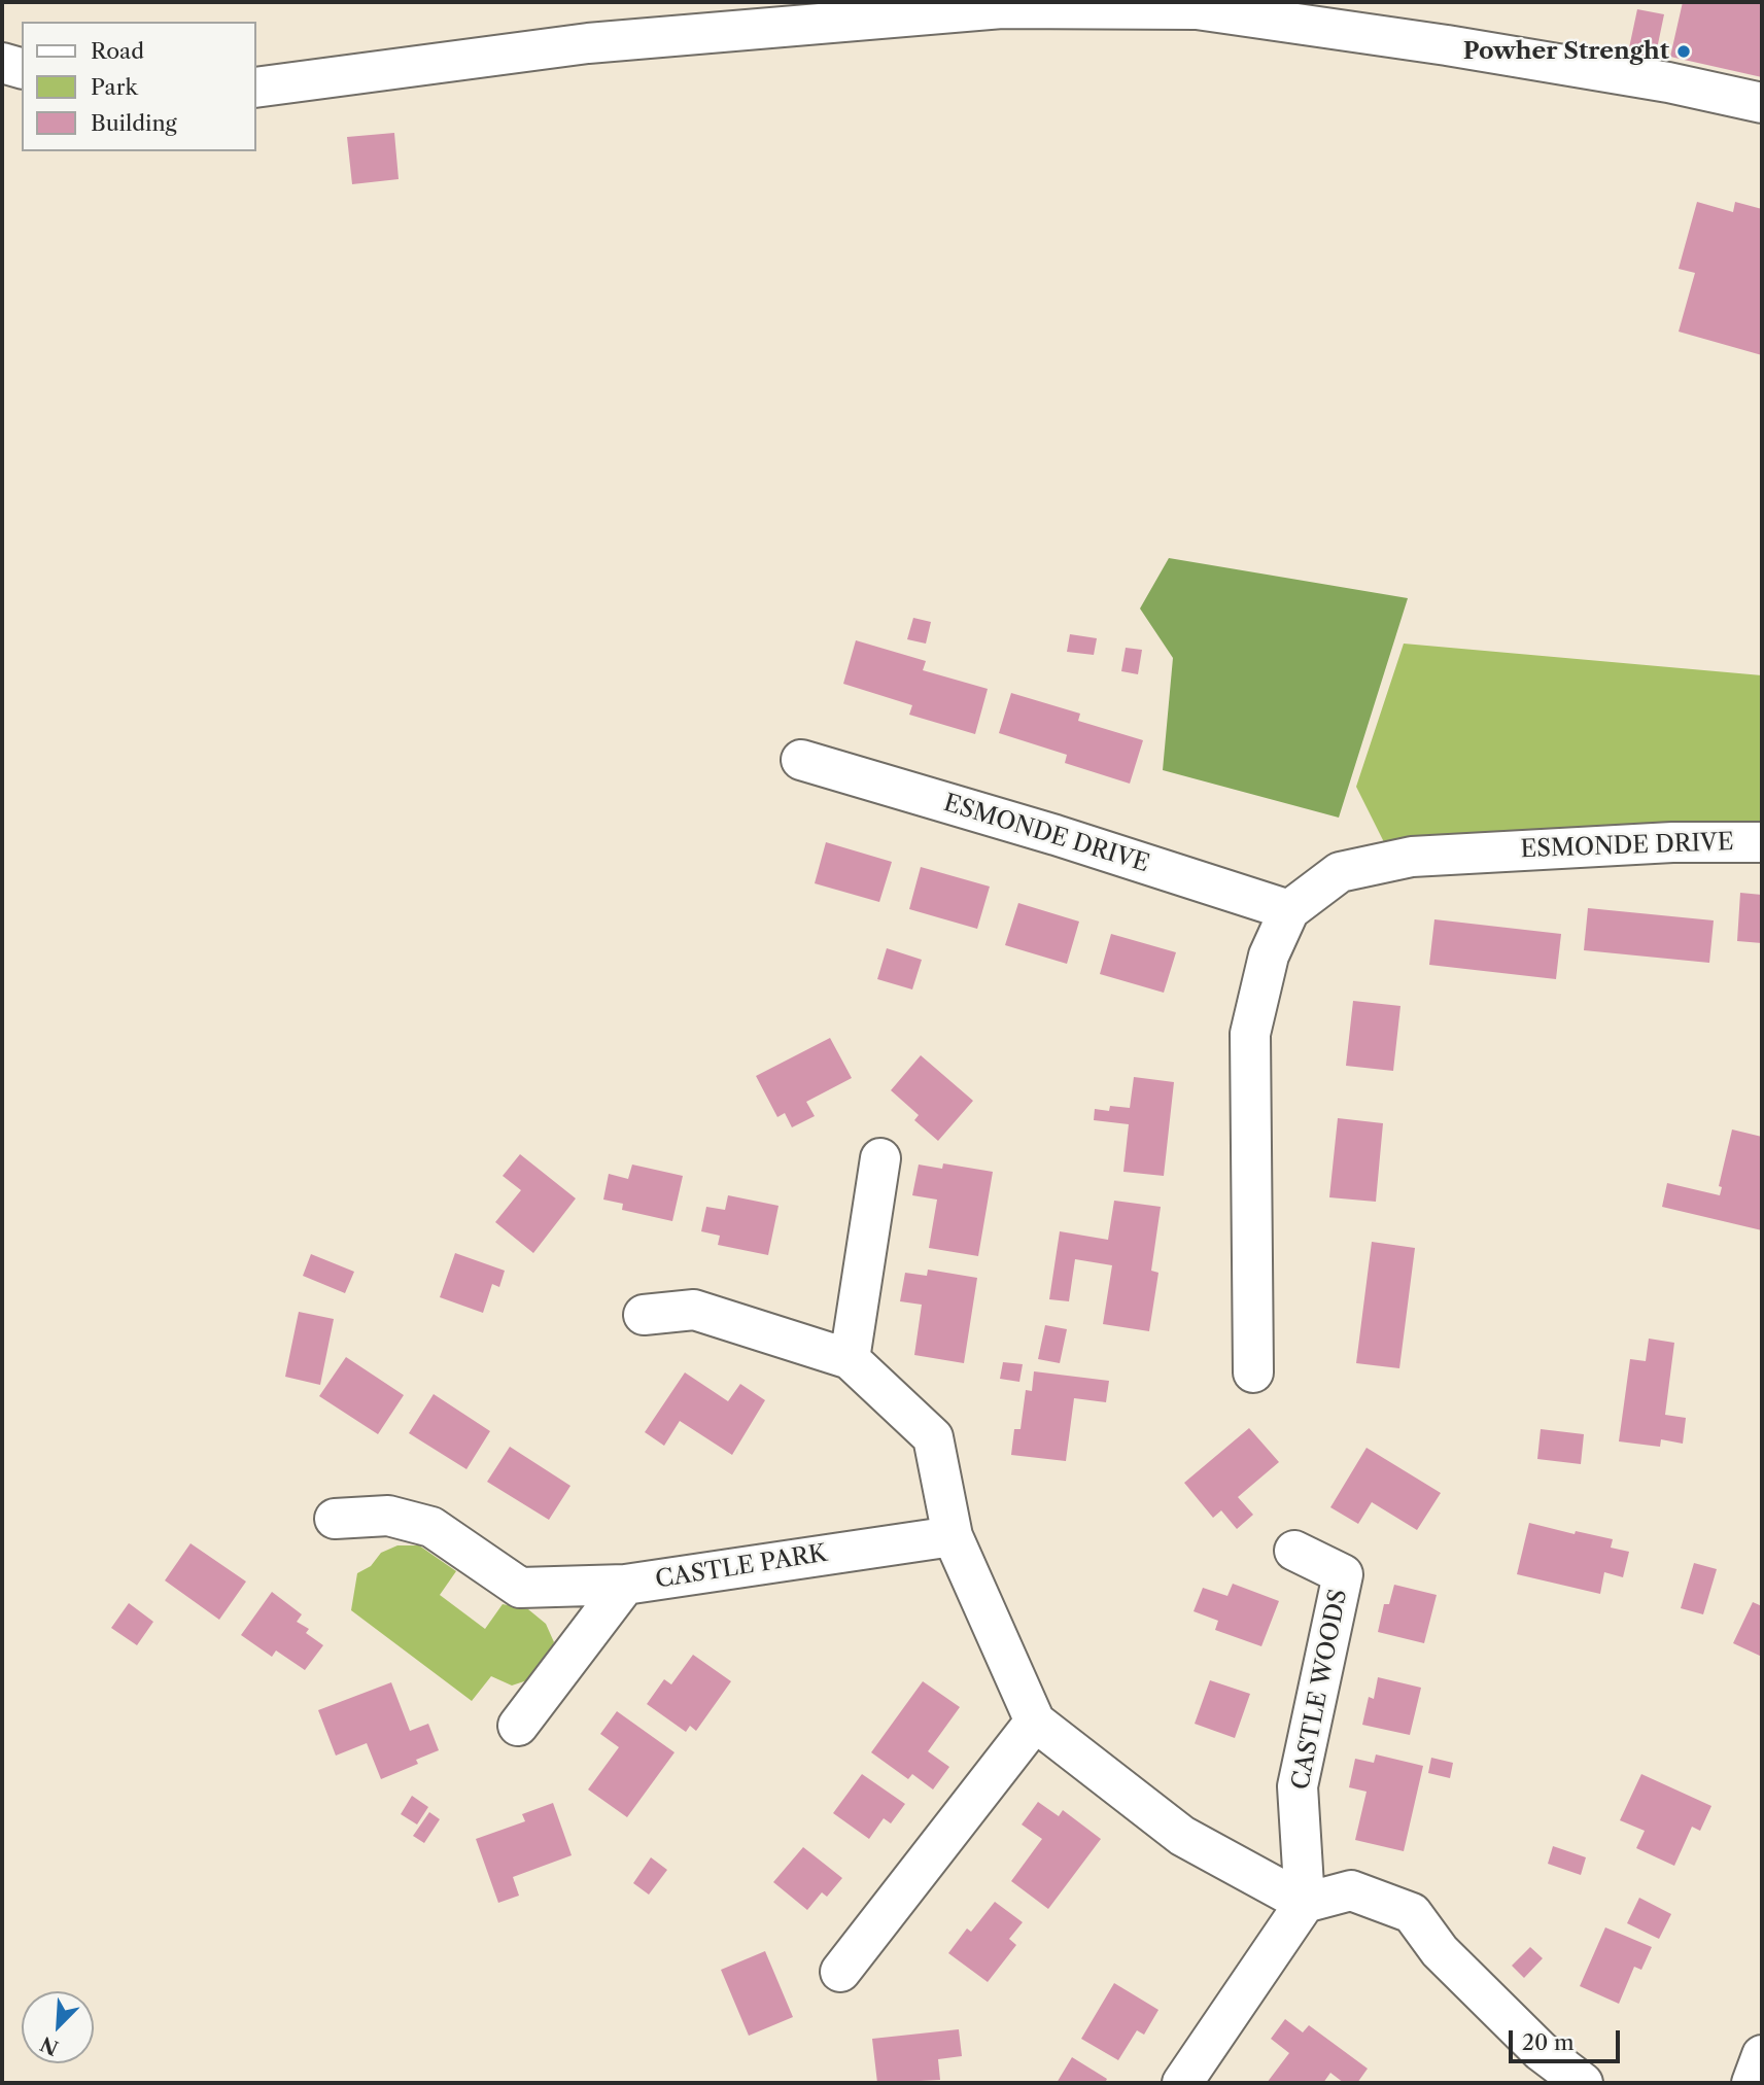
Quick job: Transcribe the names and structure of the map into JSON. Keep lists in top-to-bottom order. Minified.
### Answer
{"streets":{"street":["ESMONDE DRIVE","CASTLE PARK","CASTLE WOODS"]},"places":["Powher Strenght"],"legend":["Road","Park","Building"],"scale_bar":"20 m","north":"bottom left"}
